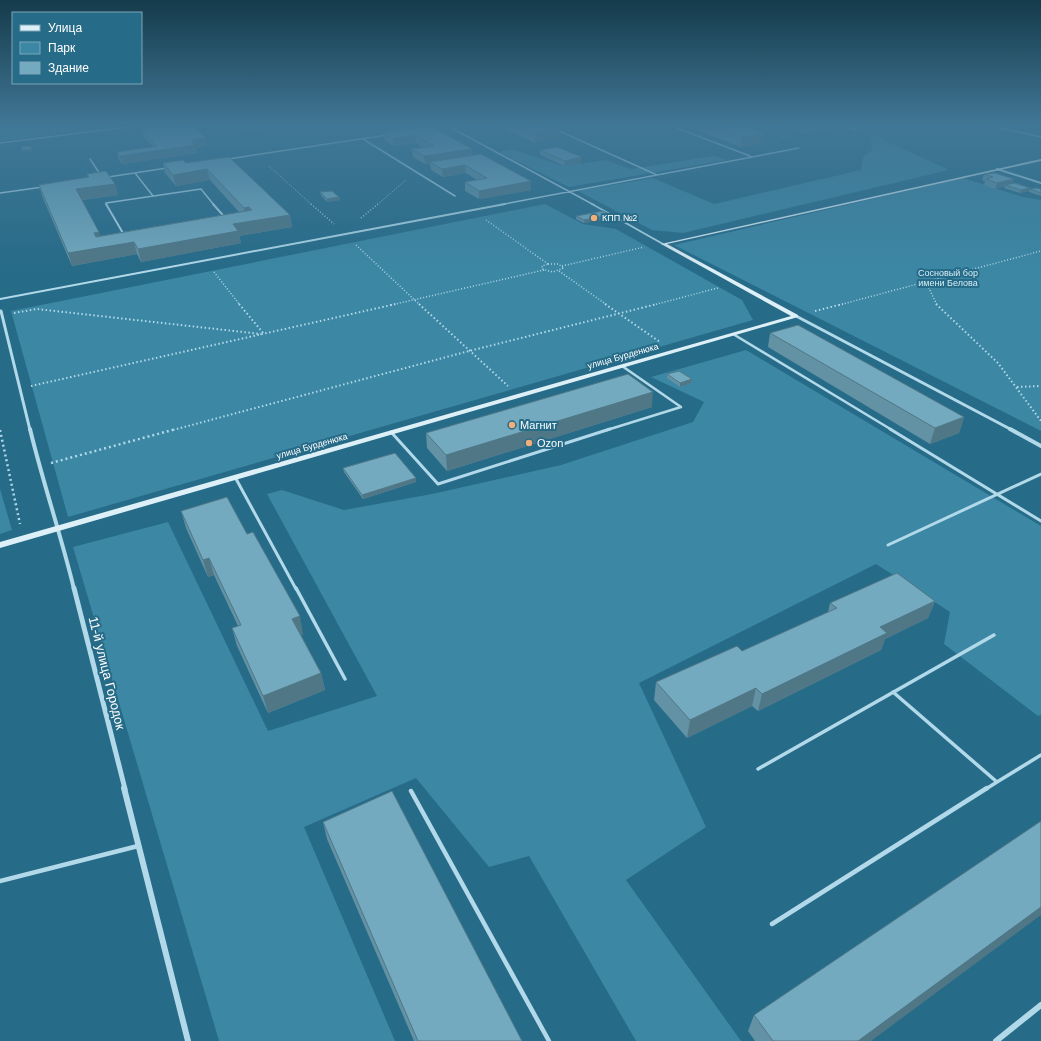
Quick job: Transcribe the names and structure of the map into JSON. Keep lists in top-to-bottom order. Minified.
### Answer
{"streets":{"street":["улица Бурденюка","11-й улица Городок"]},"crossings":[["улица Бурденюка","11-й улица Городок"]],"parks":["Сосновый бор имени Белова"],"places":["КПП №2","Магнит","Ozon"],"legend":["Улица","Парк","Здание"]}
